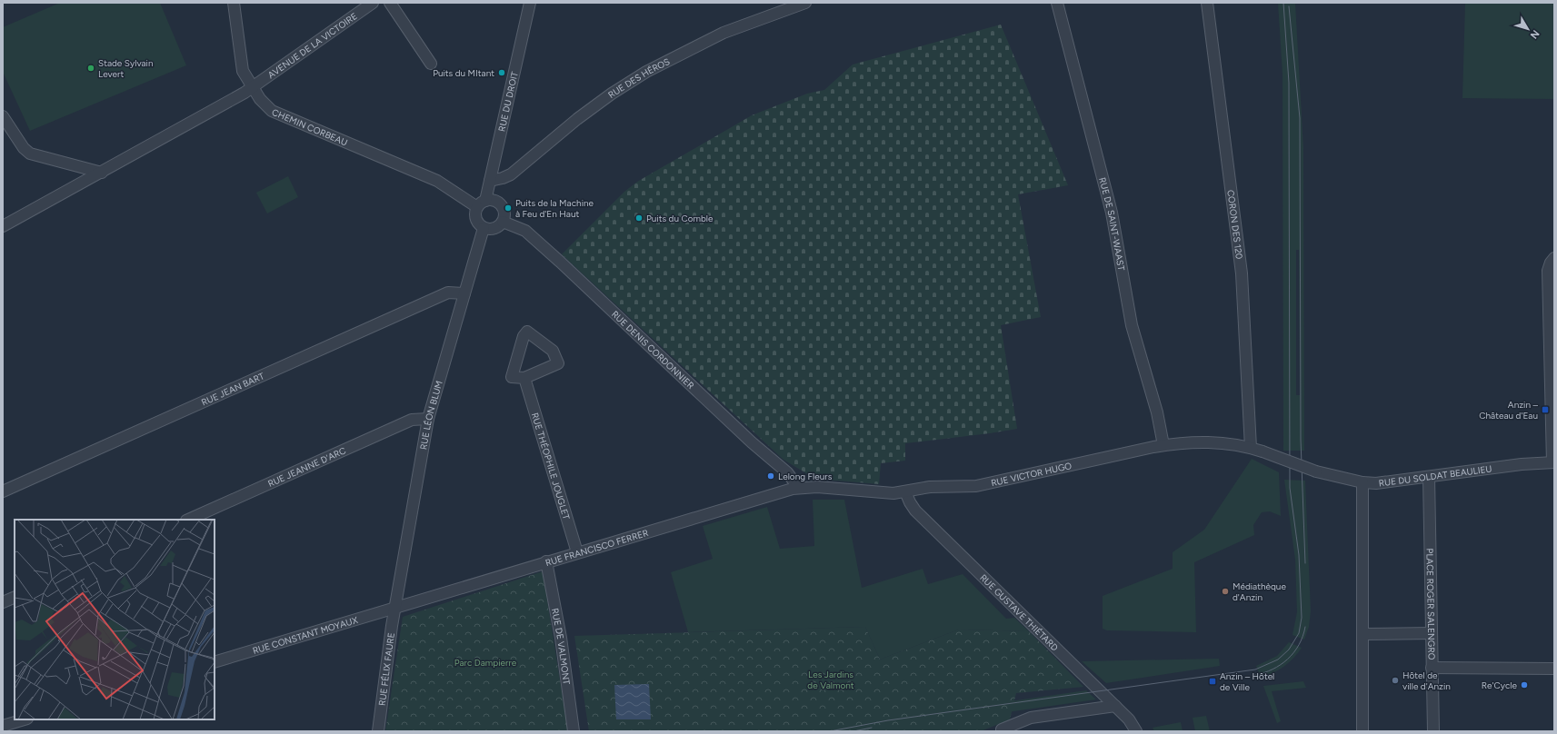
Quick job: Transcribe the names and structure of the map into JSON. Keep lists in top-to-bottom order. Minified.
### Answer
{"streets":{"street":["AVENUE DE LA VICTOIRE","RUE DES HÉROS","RUE DU DROIT","CHEMIN CORBEAU","RUE DE SAINT-WAAST","CORON DES 120","RUE DENIS CORDONNIER","RUE JEAN BART","RUE LÉON BLUM","RUE THÉOPHILE JOUGLET","RUE JEANNE D'ARC","RUE VICTOR HUGO","RUE DU SOLDAT BEAULIEU","RUE FRANCISCO FERRER","PLACE ROGER SALENGRO","RUE GUSTAVE THIÉTARD","RUE CONSTANT MOYAUX","RUE DE VALMONT","RUE FÉLIX FAURE"]},"crossings":[["AVENUE DE LA VICTOIRE","CHEMIN CORBEAU"],["RUE DES HÉROS","RUE DU DROIT"],["RUE DU DROIT","CHEMIN CORBEAU"],["RUE DU DROIT","RUE DENIS CORDONNIER"],["RUE DU DROIT","RUE LÉON BLUM"],["CHEMIN CORBEAU","RUE DENIS CORDONNIER"],["CHEMIN CORBEAU","RUE LÉON BLUM"],["RUE DE SAINT-WAAST","RUE VICTOR HUGO"],["CORON DES 120","RUE VICTOR HUGO"],["RUE DENIS CORDONNIER","RUE LÉON BLUM"],["RUE DENIS CORDONNIER","RUE VICTOR HUGO"],["RUE DENIS CORDONNIER","RUE FRANCISCO FERRER"],["RUE JEAN BART","RUE LÉON BLUM"],["RUE LÉON BLUM","RUE JEANNE D'ARC"],["RUE LÉON BLUM","RUE FRANCISCO FERRER"],["RUE LÉON BLUM","RUE CONSTANT MOYAUX"],["RUE LÉON BLUM","RUE FÉLIX FAURE"],["RUE THÉOPHILE JOUGLET","RUE FRANCISCO FERRER"],["RUE VICTOR HUGO","RUE DU SOLDAT BEAULIEU"],["RUE VICTOR HUGO","RUE FRANCISCO FERRER"],["RUE VICTOR HUGO","RUE GUSTAVE THIÉTARD"],["RUE DU SOLDAT BEAULIEU","PLACE ROGER SALENGRO"],["RUE FRANCISCO FERRER","RUE CONSTANT MOYAUX"],["RUE FRANCISCO FERRER","RUE DE VALMONT"],["RUE FRANCISCO FERRER","RUE FÉLIX FAURE"],["RUE CONSTANT MOYAUX","RUE FÉLIX FAURE"]],"parks":["Parc Dampierre","Les Jardins de Valmont"],"places":{"other":["Stade Sylvain Levert","Puits du MItant","Puits de la Machine à Feu d'En Haut","Puits du Comble","Lelong Fleurs","Médiathèque d'Anzin","Hôtel de ville d'Anzin","Re'Cycle"],"transit":["Anzin – Château d'Eau","Anzin – Hôtel de Ville"]},"north":"bottom right"}
